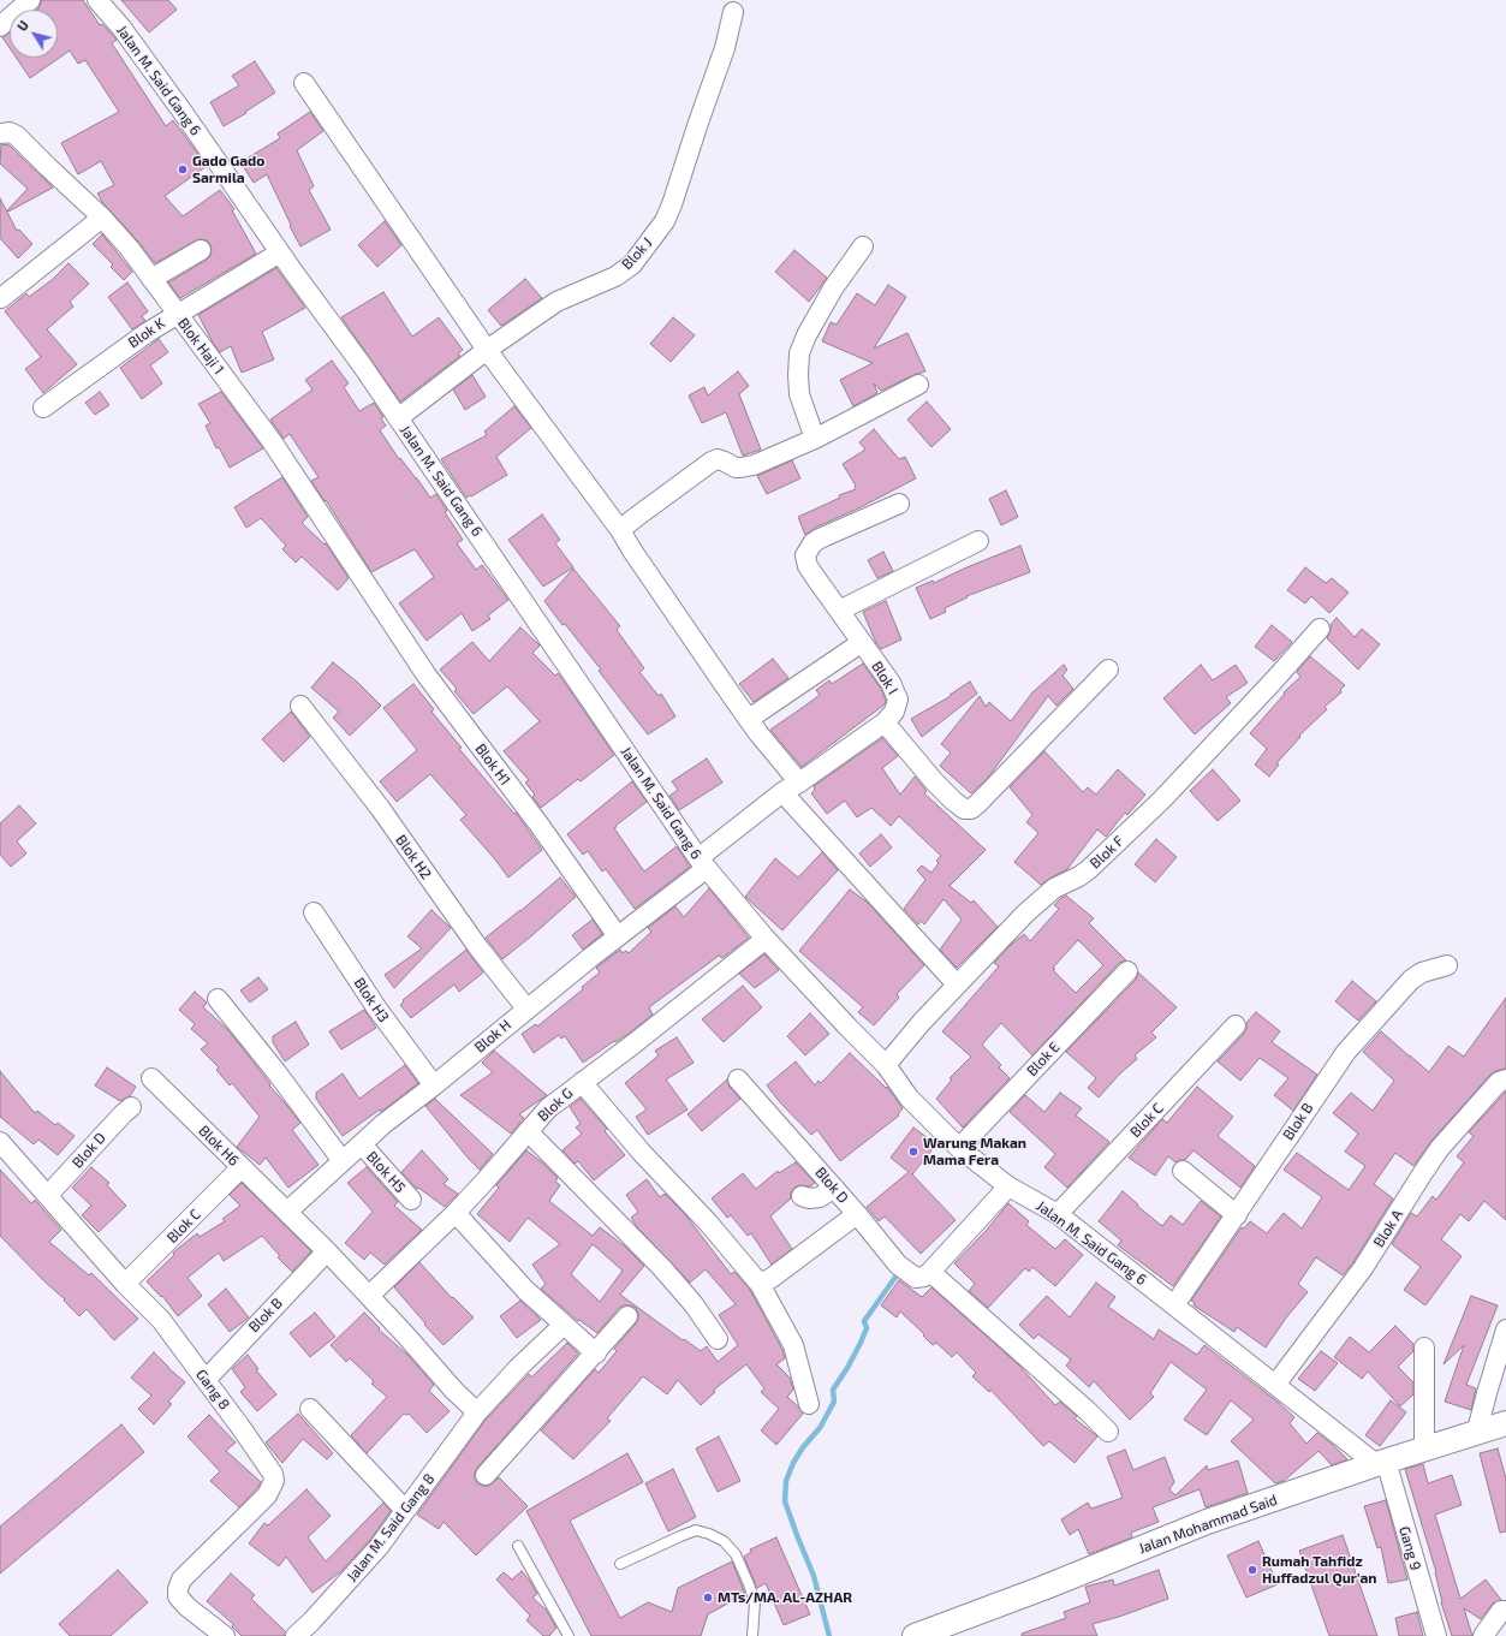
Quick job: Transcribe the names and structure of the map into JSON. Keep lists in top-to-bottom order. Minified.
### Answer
{"streets":{"street":["Jalan M. Said Gang 6","Blok J","Blok K","Blok Haji 1","Blok I","Blok H1","Blok F","Blok H2","Blok H3","Blok H","Blok E","Blok G","Blok C","Blok B","Blok H6","Blok D","Blok H5","Blok A","Gang 8","Jalan Mohammad Said","Jalan M. Said Gang 8","Gang 9"]},"crossings":[["Jalan M. Said Gang 6","Blok J"],["Jalan M. Said Gang 6","Blok K"],["Jalan M. Said Gang 6","Blok I"],["Jalan M. Said Gang 6","Blok F"],["Jalan M. Said Gang 6","Blok H"],["Jalan M. Said Gang 6","Blok E"],["Jalan M. Said Gang 6","Blok G"],["Jalan M. Said Gang 6","Blok C"],["Jalan M. Said Gang 6","Blok B"],["Jalan M. Said Gang 6","Blok A"],["Jalan M. Said Gang 6","Jalan Mohammad Said"],["Jalan M. Said Gang 6","Gang 9"],["Blok K","Blok Haji 1"],["Blok Haji 1","Blok H1"],["Blok I","Blok H"],["Blok H1","Blok H"],["Blok H2","Blok H"],["Blok H3","Blok H"],["Blok H","Blok H6"],["Blok H","Blok H5"],["Blok G","Blok H6"],["Blok C","Blok H6"],["Blok C","Gang 8"],["Blok B","Blok H6"],["Blok B","Gang 8"],["Blok H6","Jalan M. Said Gang 8"],["Blok D","Gang 8"],["Jalan Mohammad Said","Gang 9"]],"places":["Gado Gado Sarmila","Warung Makan Mama Fera","Rumah Tahfidz Huffadzul Qur'an","MTs/MA. AL-AZHAR"],"north":"top left"}
